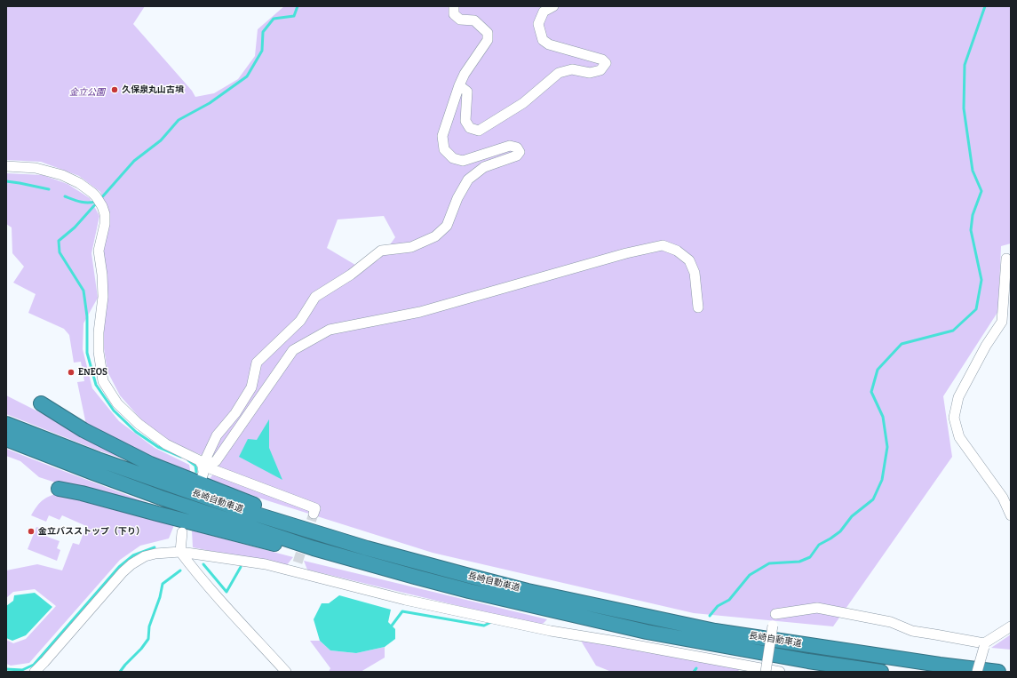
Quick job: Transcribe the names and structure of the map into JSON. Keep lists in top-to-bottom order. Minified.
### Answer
{"streets":{"highway":["長崎自動車道"]},"parks":["金立公園"],"places":["久保泉丸山古墳","ENEOS","金立バスストップ（下り）"]}
